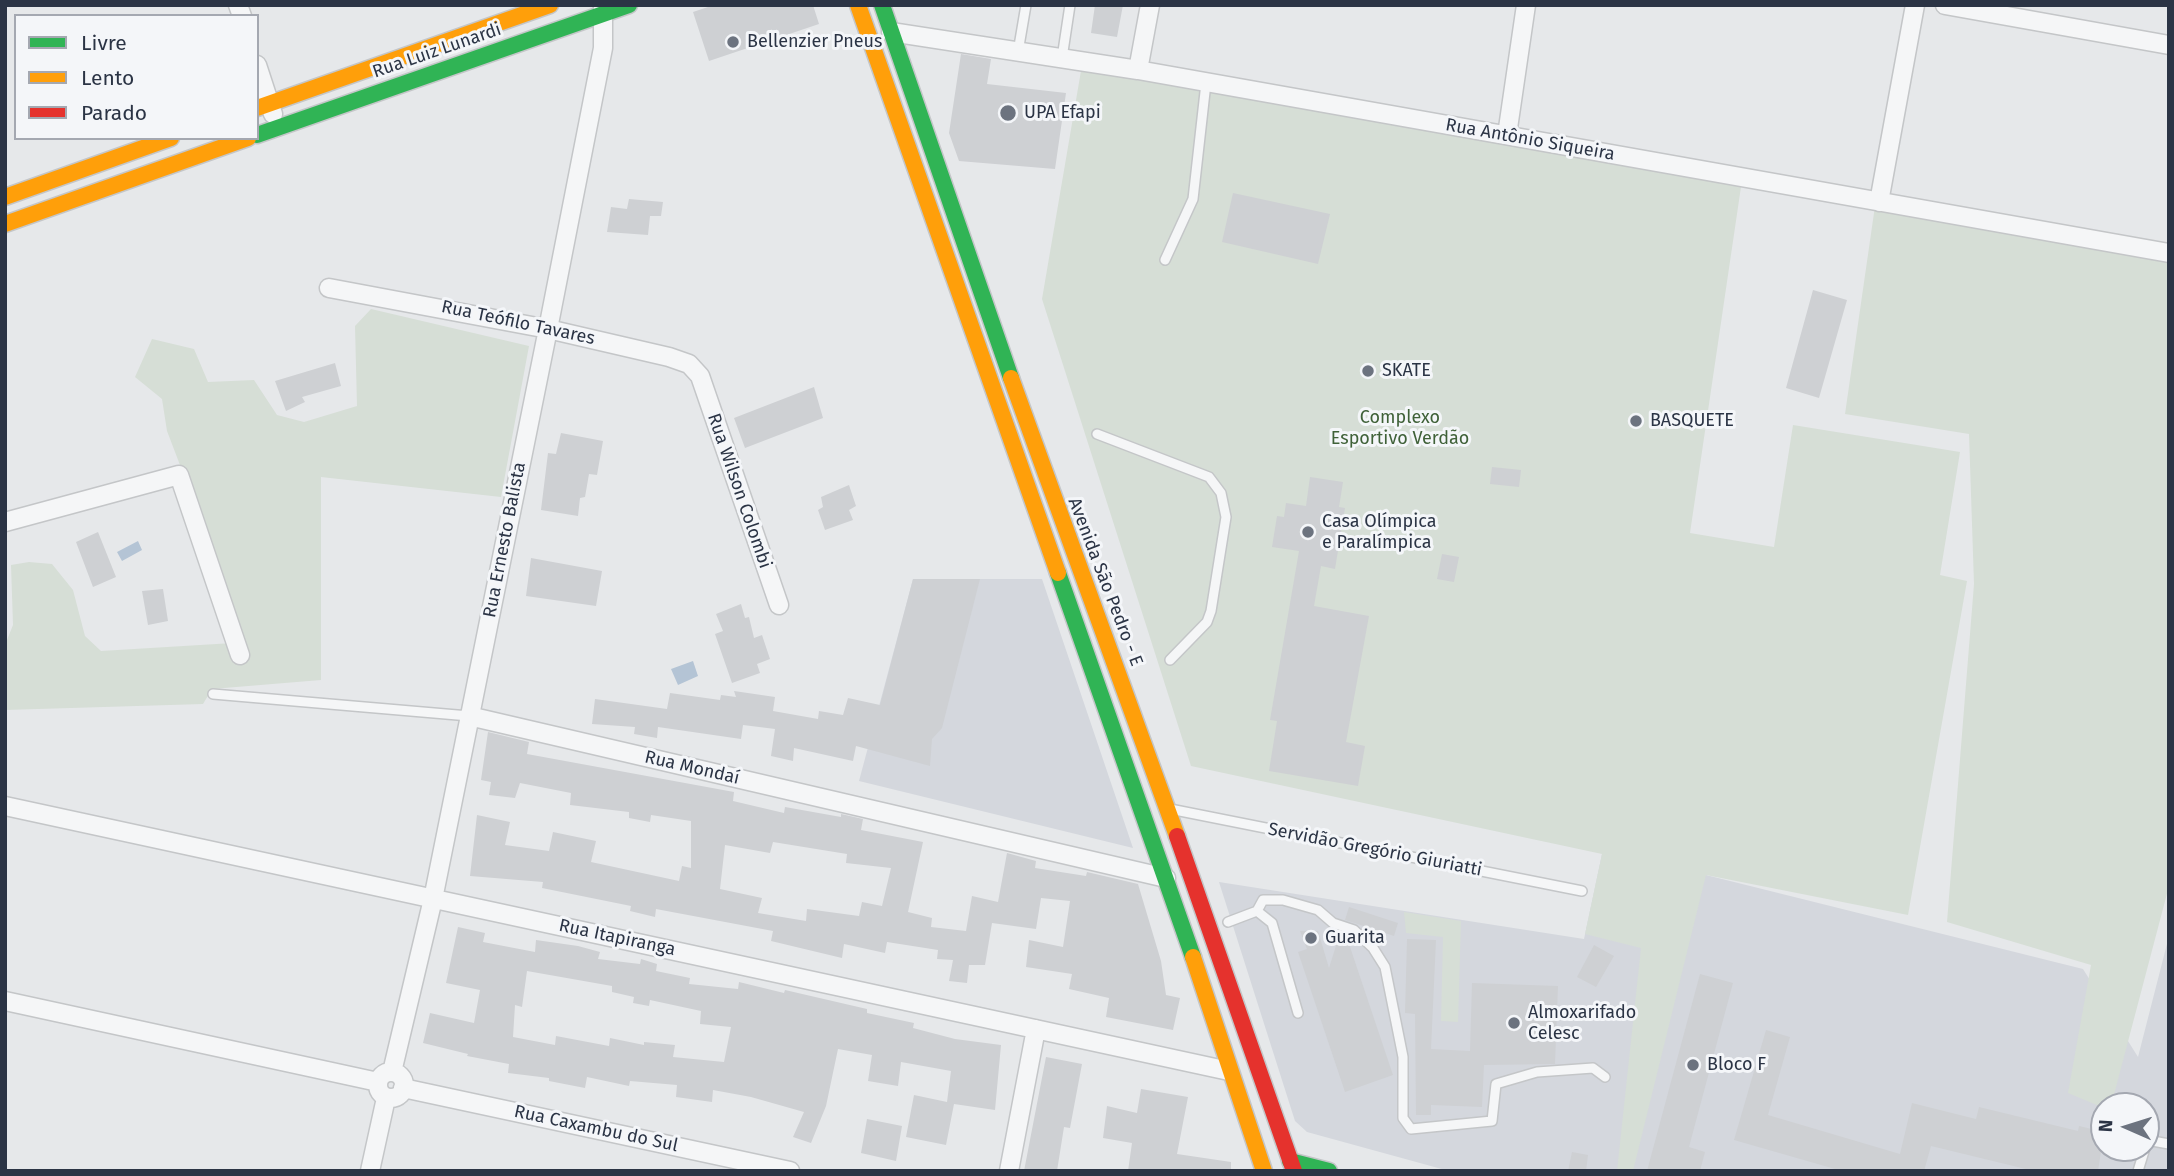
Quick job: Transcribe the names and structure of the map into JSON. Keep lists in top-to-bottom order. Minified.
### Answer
{"streets":{"main road":["Rua Luiz Lunardi","Avenida São Pedro - E"],"street":["Rua Antônio Siqueira","Rua Teófilo Tavares","Rua Wilson Colombi","Rua Ernesto Balista","Rua Mondaí","Rua Itapiranga","Rua Caxambu do Sul"],"lane":["Servidão Gregório Giuriatti"]},"crossings":[["Rua Luiz Lunardi","Rua Ernesto Balista"],["Rua Antônio Siqueira","Avenida São Pedro - E"],["Rua Teófilo Tavares","Rua Wilson Colombi"],["Rua Teófilo Tavares","Rua Ernesto Balista"],["Rua Ernesto Balista","Rua Mondaí"],["Rua Ernesto Balista","Rua Itapiranga"],["Rua Ernesto Balista","Rua Caxambu do Sul"],["Avenida São Pedro - E","Servidão Gregório Giuriatti"]],"parks":["Complexo Esportivo Verdão"],"places":["Bellenzier Pneus","UPA Efapi","SKATE","BASQUETE","Casa Olímpica e Paralímpica","Guarita","Almoxarifado Celesc","Bloco F"],"legend":["Livre","Lento","Parado"],"north":"left"}
